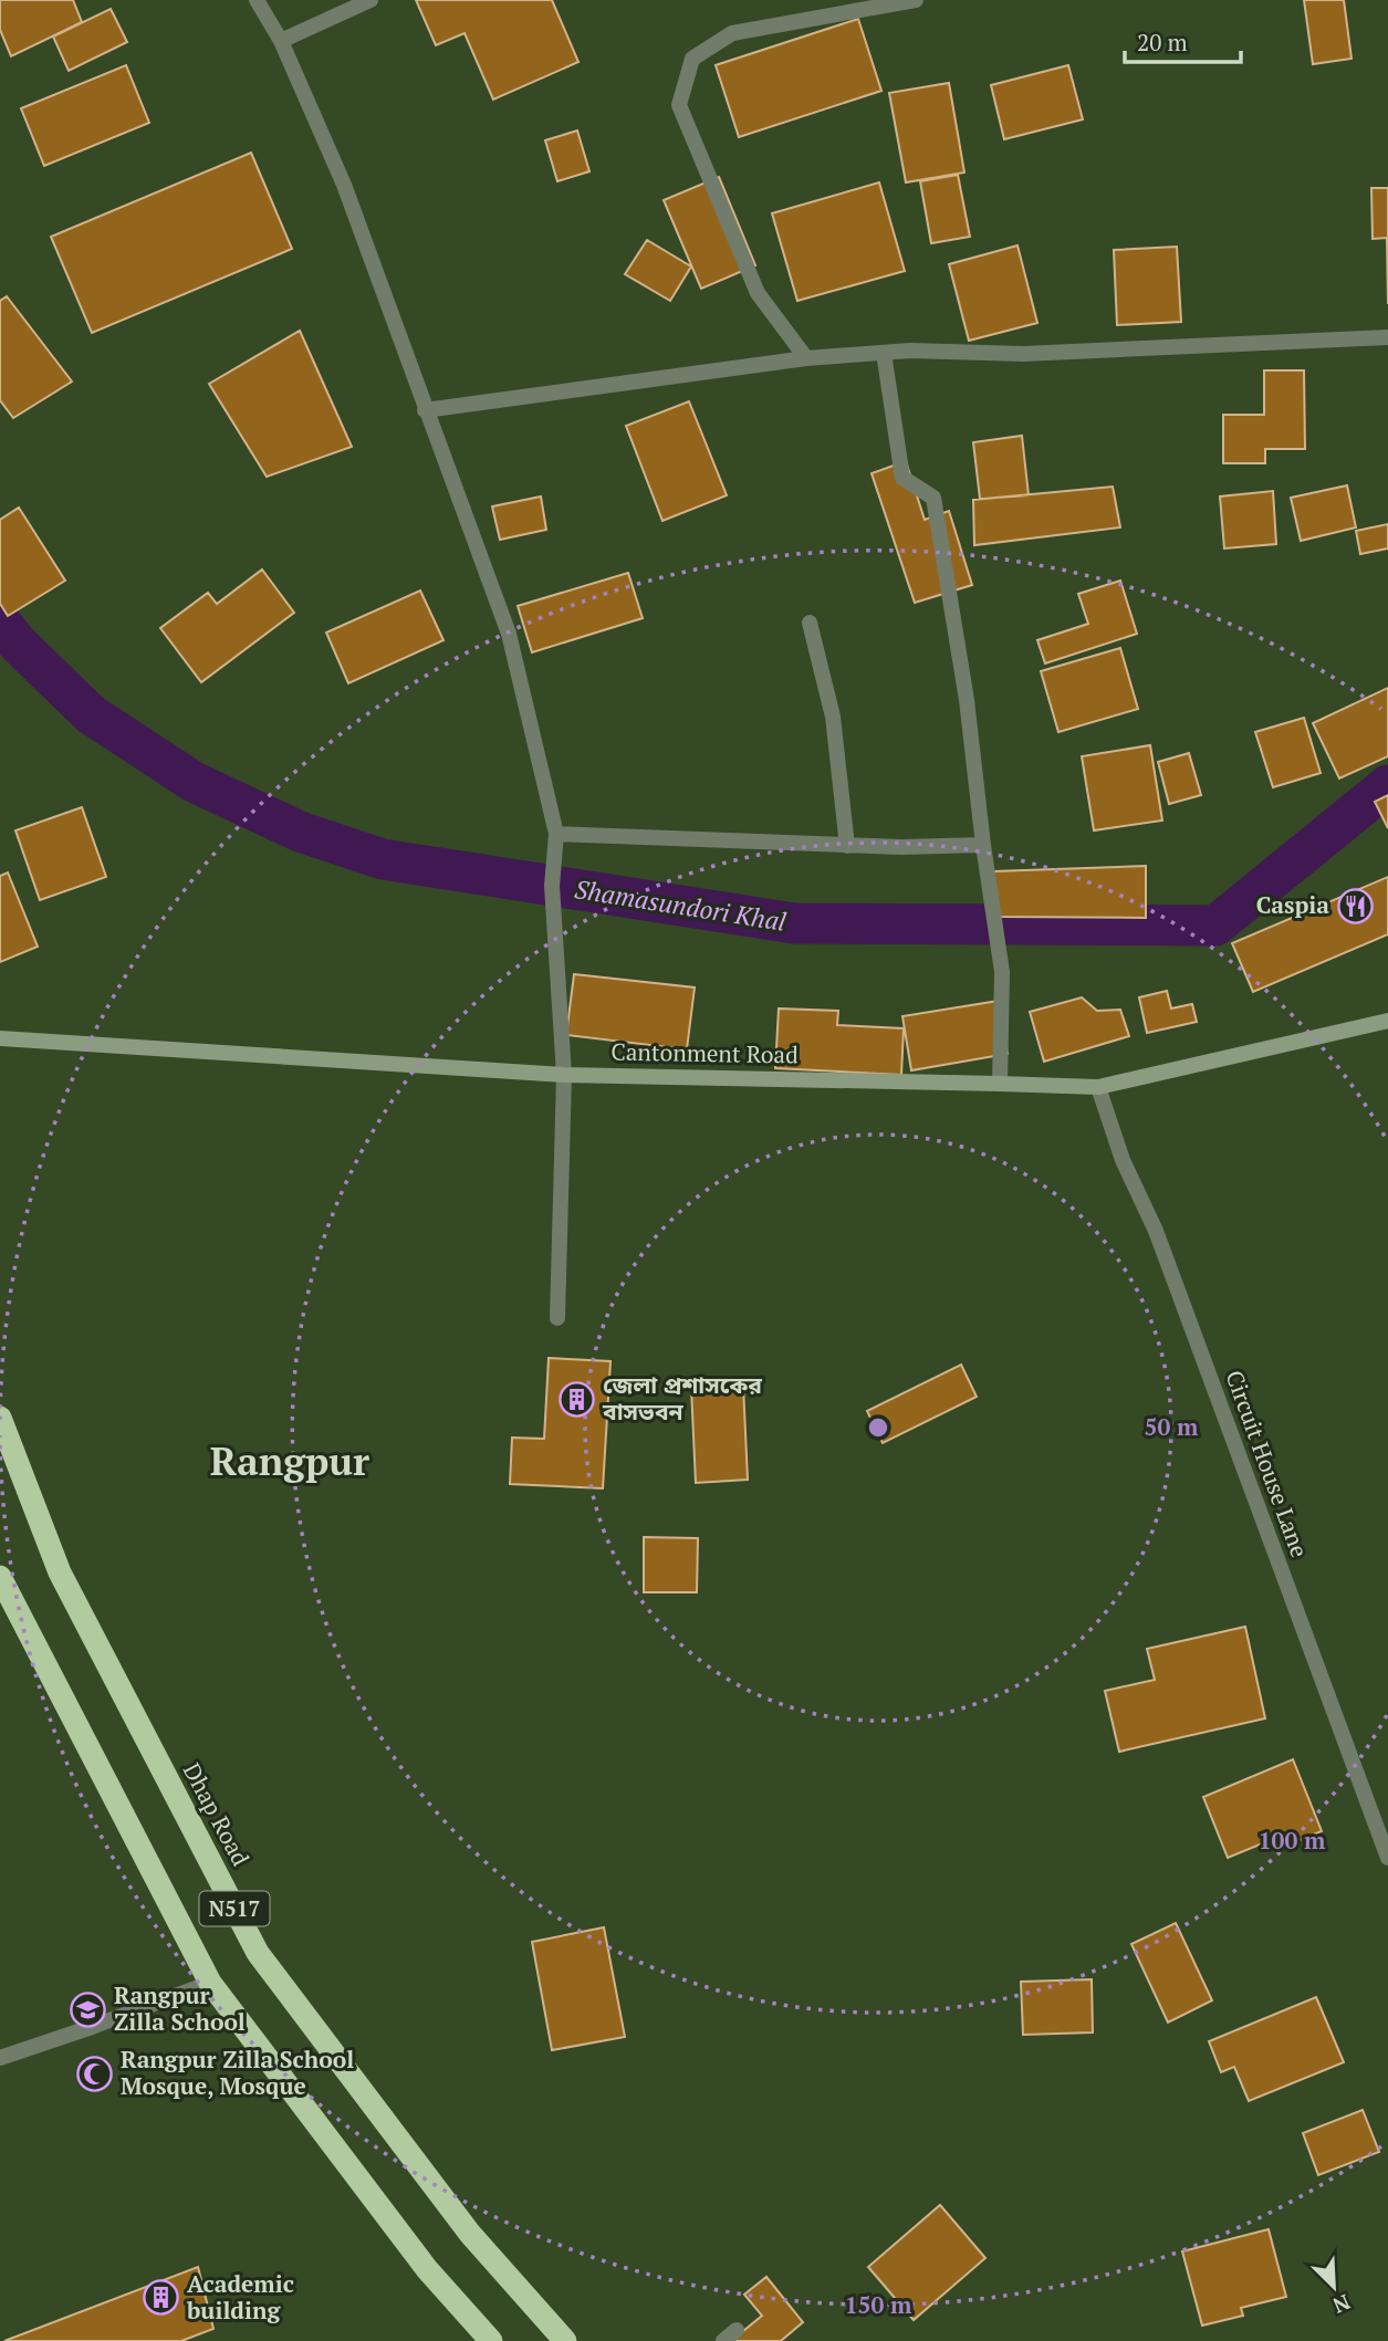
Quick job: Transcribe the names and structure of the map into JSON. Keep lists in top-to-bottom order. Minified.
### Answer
{"streets":{"highway":["Dhap Road","N517"],"main road":["Cantonment Road"],"street":["Circuit House Lane"]},"crossings":[["Cantonment Road","Circuit House Lane"]],"districts":["Rangpur"],"water":["Shamasundori Khal"],"places":{"restaurant":["Caspia"],"building":["জেলা প্রশাসকের বাসভবন","Academic building"],"school or university":["Rangpur Zilla School"],"mosque":["Rangpur Zilla School Mosque, Mosque"]},"scale_bar":"20 m","north":"bottom right","rings":["50 m","100 m","150 m"]}
